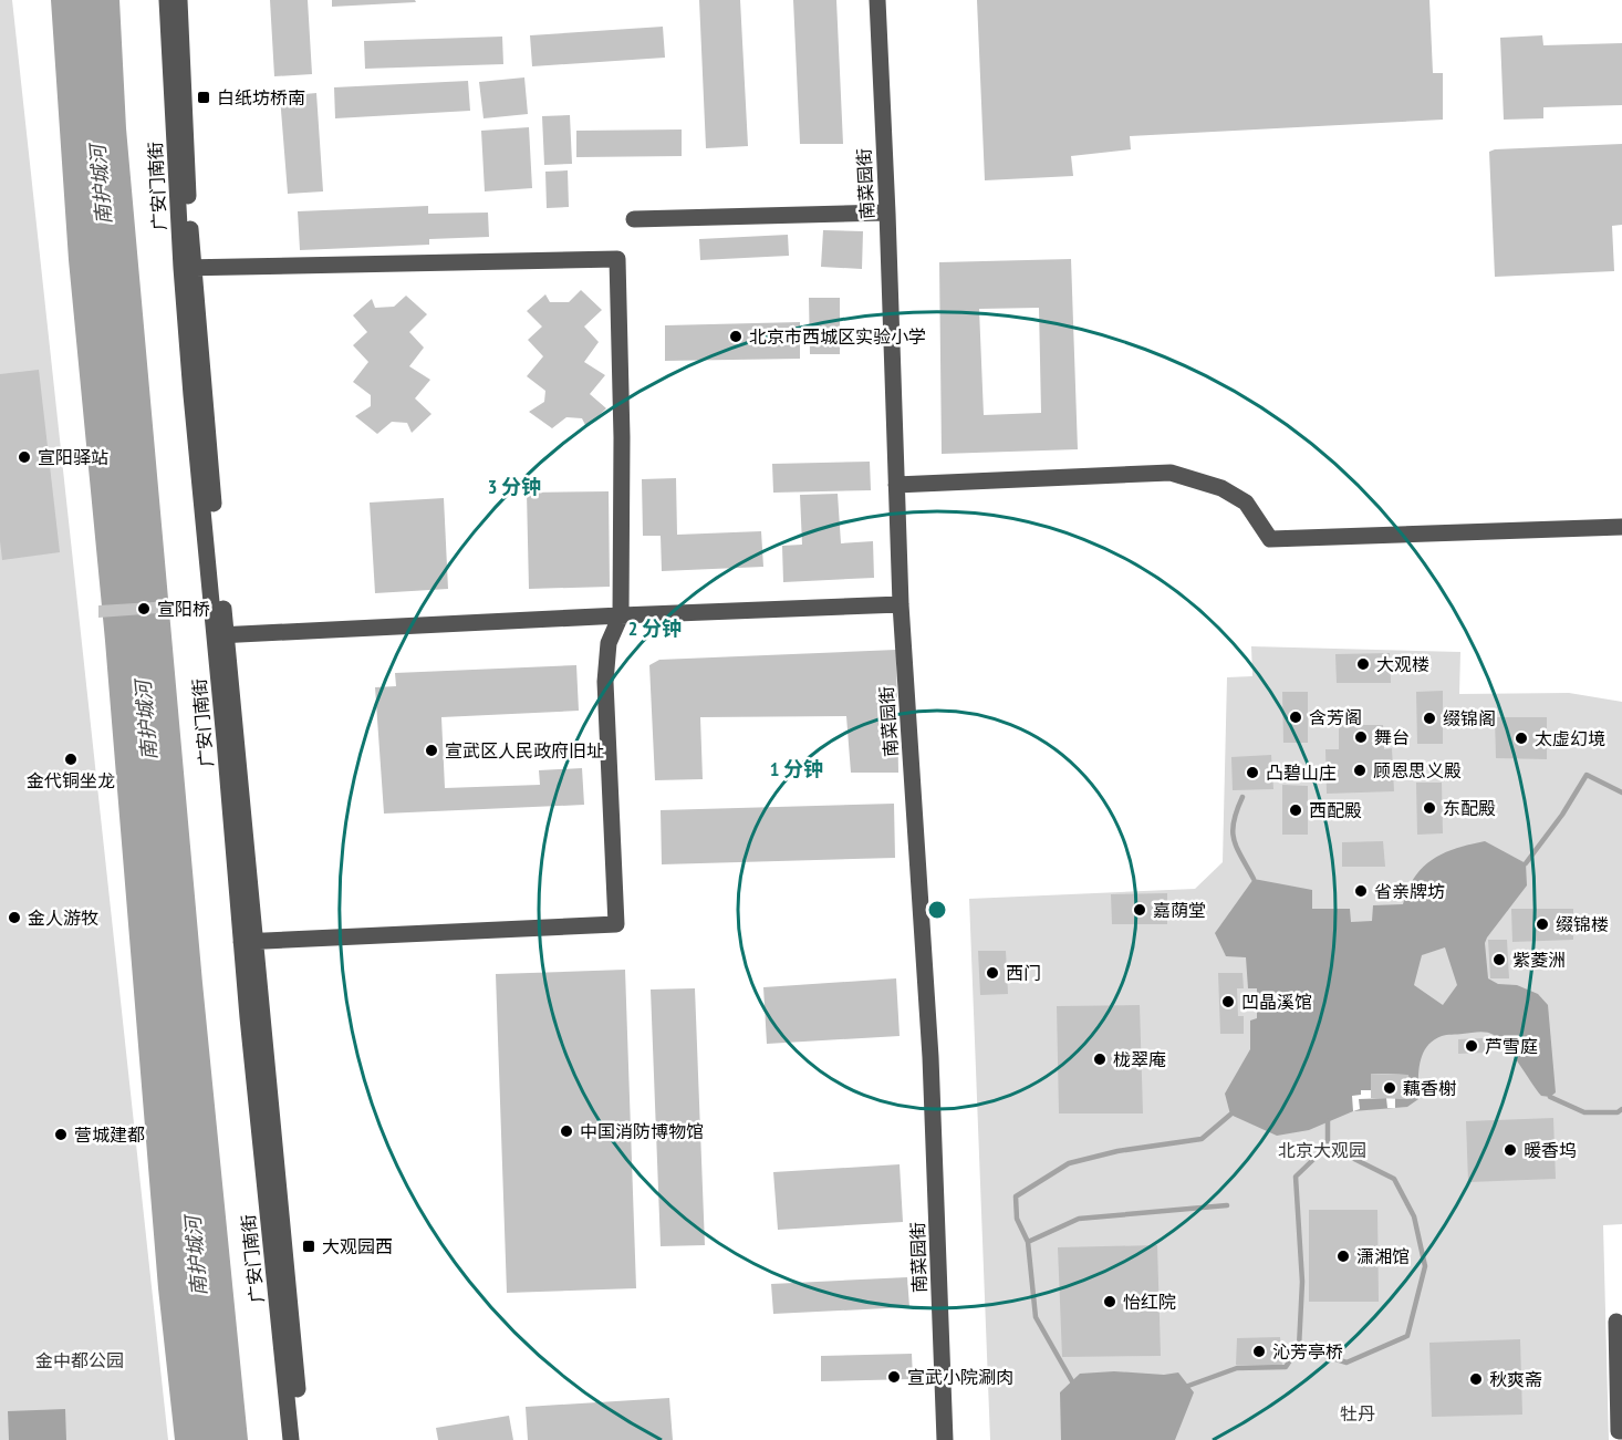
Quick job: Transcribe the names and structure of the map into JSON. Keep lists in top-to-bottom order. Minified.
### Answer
{"streets":{"street":["南菜园街","广安门南街"]},"water":["南护城河"],"parks":["北京大观园","金中都公园","牡丹"],"places":{"transit":["白纸坊桥南","大观园西"],"other":["北京市西城区实验小学","宣阳驿站","宣阳桥","大观楼","含芳阁","缀锦阁","舞台","太虚幻境","宣武区人民政府旧址","金代铜坐龙","顾恩思义殿","凸碧山庄","东配殿","西配殿","省亲牌坊","嘉荫堂","金人游牧","缀锦楼","紫菱洲","西门","凹晶溪馆","芦雪庭","栊翠庵","藕香榭","中国消防博物馆","营城建都","暖香坞","潇湘馆","怡红院","沁芳亭桥","宣武小院涮肉","秋爽斋"]},"rings":["3 分钟","2 分钟","1 分钟"]}
